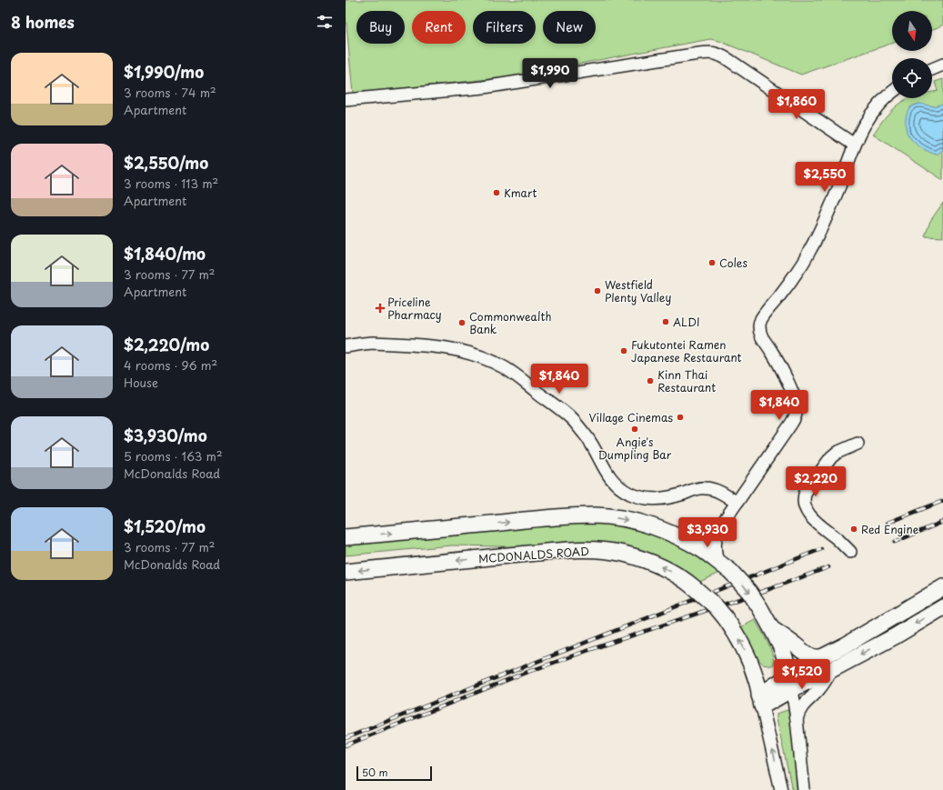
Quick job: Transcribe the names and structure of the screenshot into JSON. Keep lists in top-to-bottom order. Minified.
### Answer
{"streets":{"main road":["MCDONALDS ROAD"]},"places":{"other":["Kmart","Coles","Westfield Plenty Valley","ALDI","Commonwealth Bank","Fukutontei Ramen Japanese Restaurant","Kinn Thai Restaurant","Village Cinemas","Angie's Dumpling Bar","Red Engine"],"health":["Priceline Pharmacy"]},"scale_bar":"50 m","north":"bottom","page":{"heading":"8 homes","chip":["Buy","Rent","Filters","New"],"list":[{"name":"$1,990/mo","note":"3 rooms · 74 m² · Apartment"},{"name":"$2,550/mo","note":"3 rooms · 113 m² · Apartment"},{"name":"$1,840/mo","note":"3 rooms · 77 m² · Apartment"},{"name":"$2,220/mo","note":"4 rooms · 96 m² · House"},{"name":"$3,930/mo","note":"5 rooms · 163 m² · McDonalds Road"},{"name":"$1,520/mo","note":"3 rooms · 77 m² · McDonalds Road"}],"price":["$1,990","$1,860","$2,550","$1,840","$1,840","$2,220","$3,930","$1,520"],"scale":"50 m"}}
